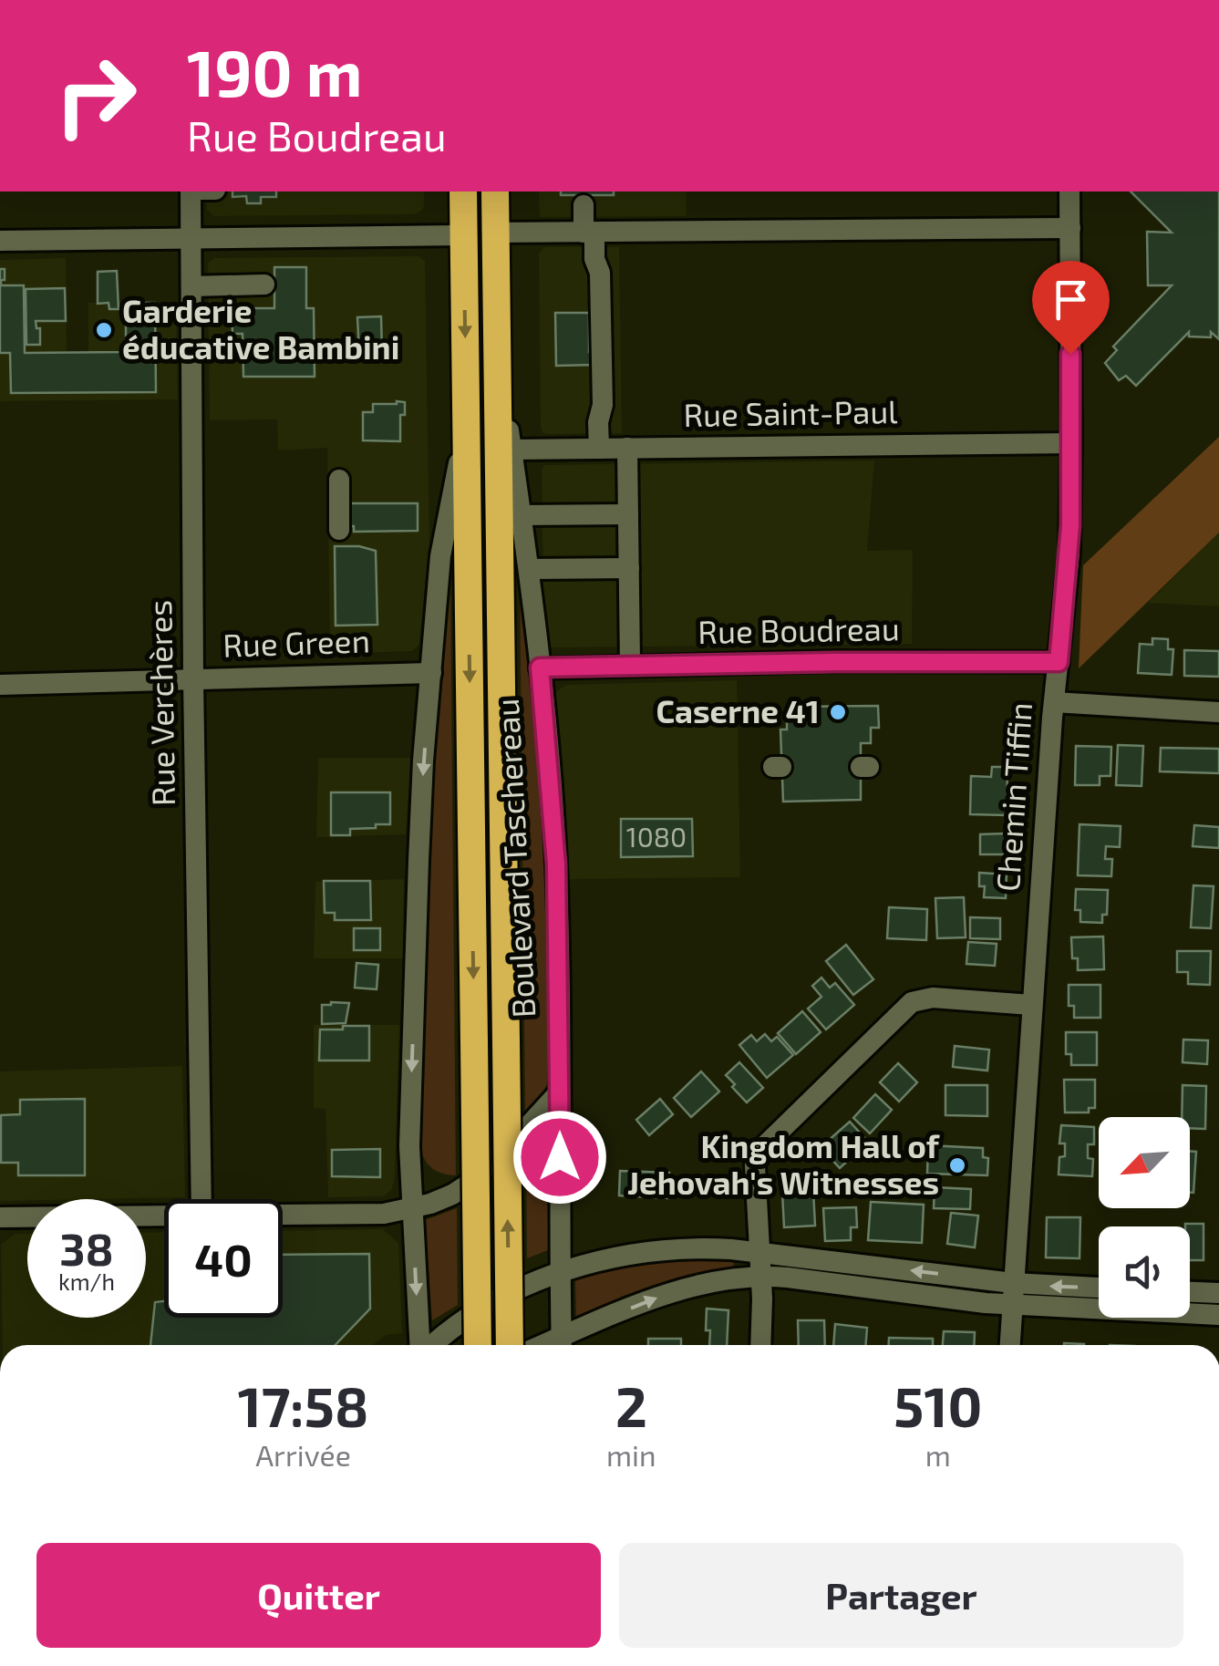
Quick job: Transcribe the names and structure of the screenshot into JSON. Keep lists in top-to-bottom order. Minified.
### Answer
{"streets":{"highway":["Boulevard Taschereau"],"street":["Rue Saint-Paul","Rue Boudreau","Rue Green","Rue Verchères","Chemin Tiffin"]},"crossings":[["Rue Saint-Paul","Chemin Tiffin"],["Rue Saint-Paul","Boulevard Taschereau"],["Rue Boudreau","Chemin Tiffin"],["Rue Boudreau","Boulevard Taschereau"],["Rue Green","Rue Verchères"],["Rue Green","Boulevard Taschereau"]],"places":["Garderie éducative Bambini","Caserne 41","Kingdom Hall of Jehovah's Witnesses"],"house_numbers":["1080"],"north":"bottom left","page":{"turn":["190 m","Rue Boudreau"],"speed":"38 km/h","limit":"40","eta":["17:58","Arrivée","2","min","510","m"],"buttons":["Quitter","Partager"]}}
